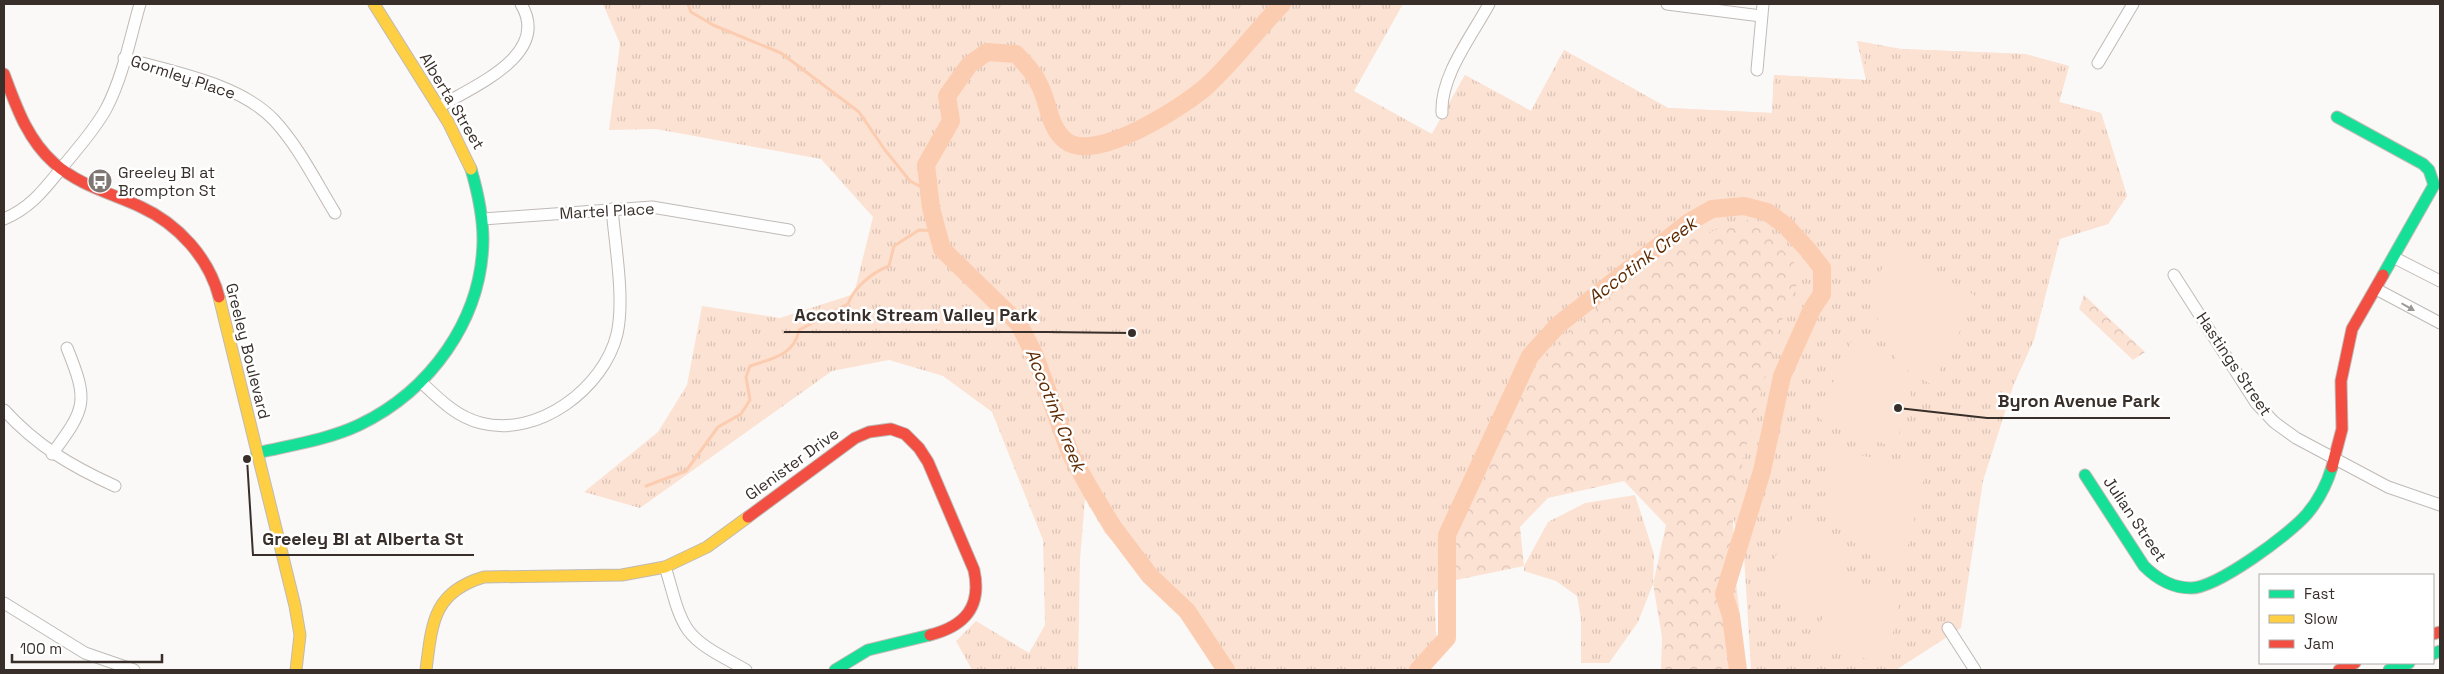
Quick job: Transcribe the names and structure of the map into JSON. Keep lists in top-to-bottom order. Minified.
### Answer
{"streets":{"street":["Gormley Place","Alberta Street","Martel Place","Greeley Boulevard","Hastings Street","Glenister Drive","Julian Street"]},"crossings":[["Alberta Street","Martel Place"],["Alberta Street","Greeley Boulevard"],["Hastings Street","Julian Street"]],"water":["Accotink Creek"],"places":{"bus stop":["Greeley Bl at Brompton St"],"other":["Accotink Stream Valley Park","Byron Avenue Park","Greeley Bl at Alberta St"]},"legend":["Fast","Slow","Jam"],"scale_bar":"100 m"}
